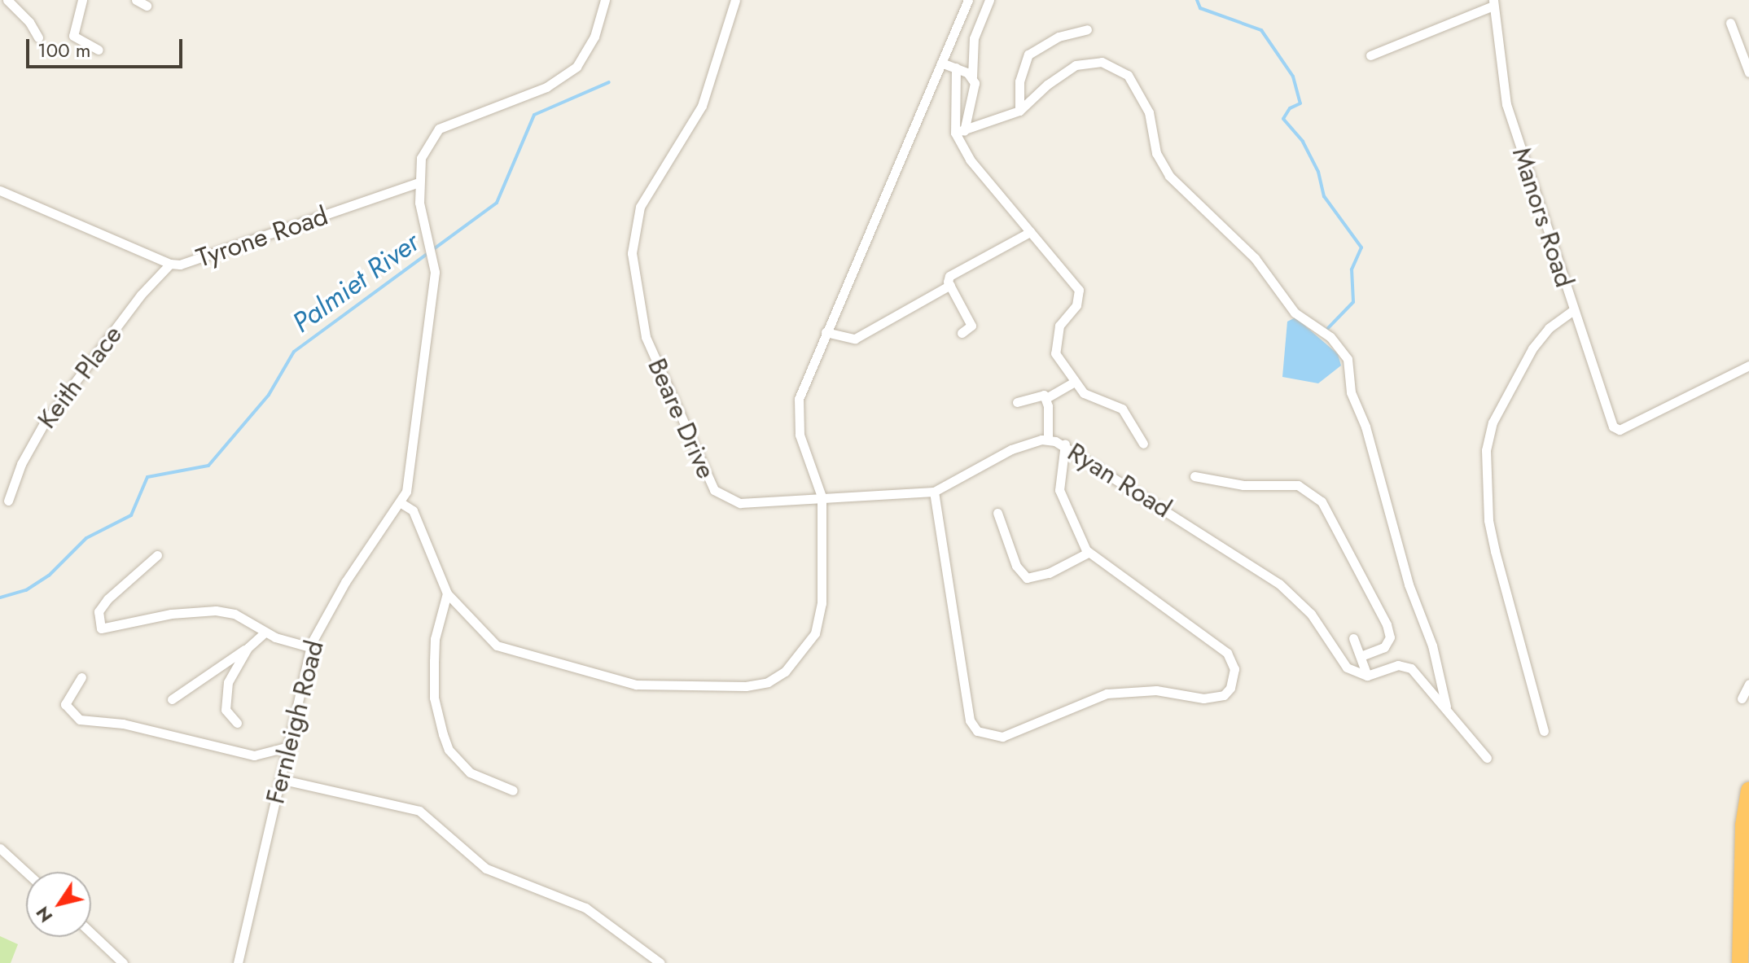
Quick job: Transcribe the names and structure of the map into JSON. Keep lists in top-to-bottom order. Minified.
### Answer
{"streets":{"street":["Manors Road","Tyrone Road","Keith Place","Beare Drive","Ryan Road","Fernleigh Road"]},"crossings":[["Tyrone Road","Keith Place"],["Tyrone Road","Fernleigh Road"],["Beare Drive","Ryan Road"]],"water":["Palmiet River"],"scale_bar":"100 m","north":"bottom left"}
